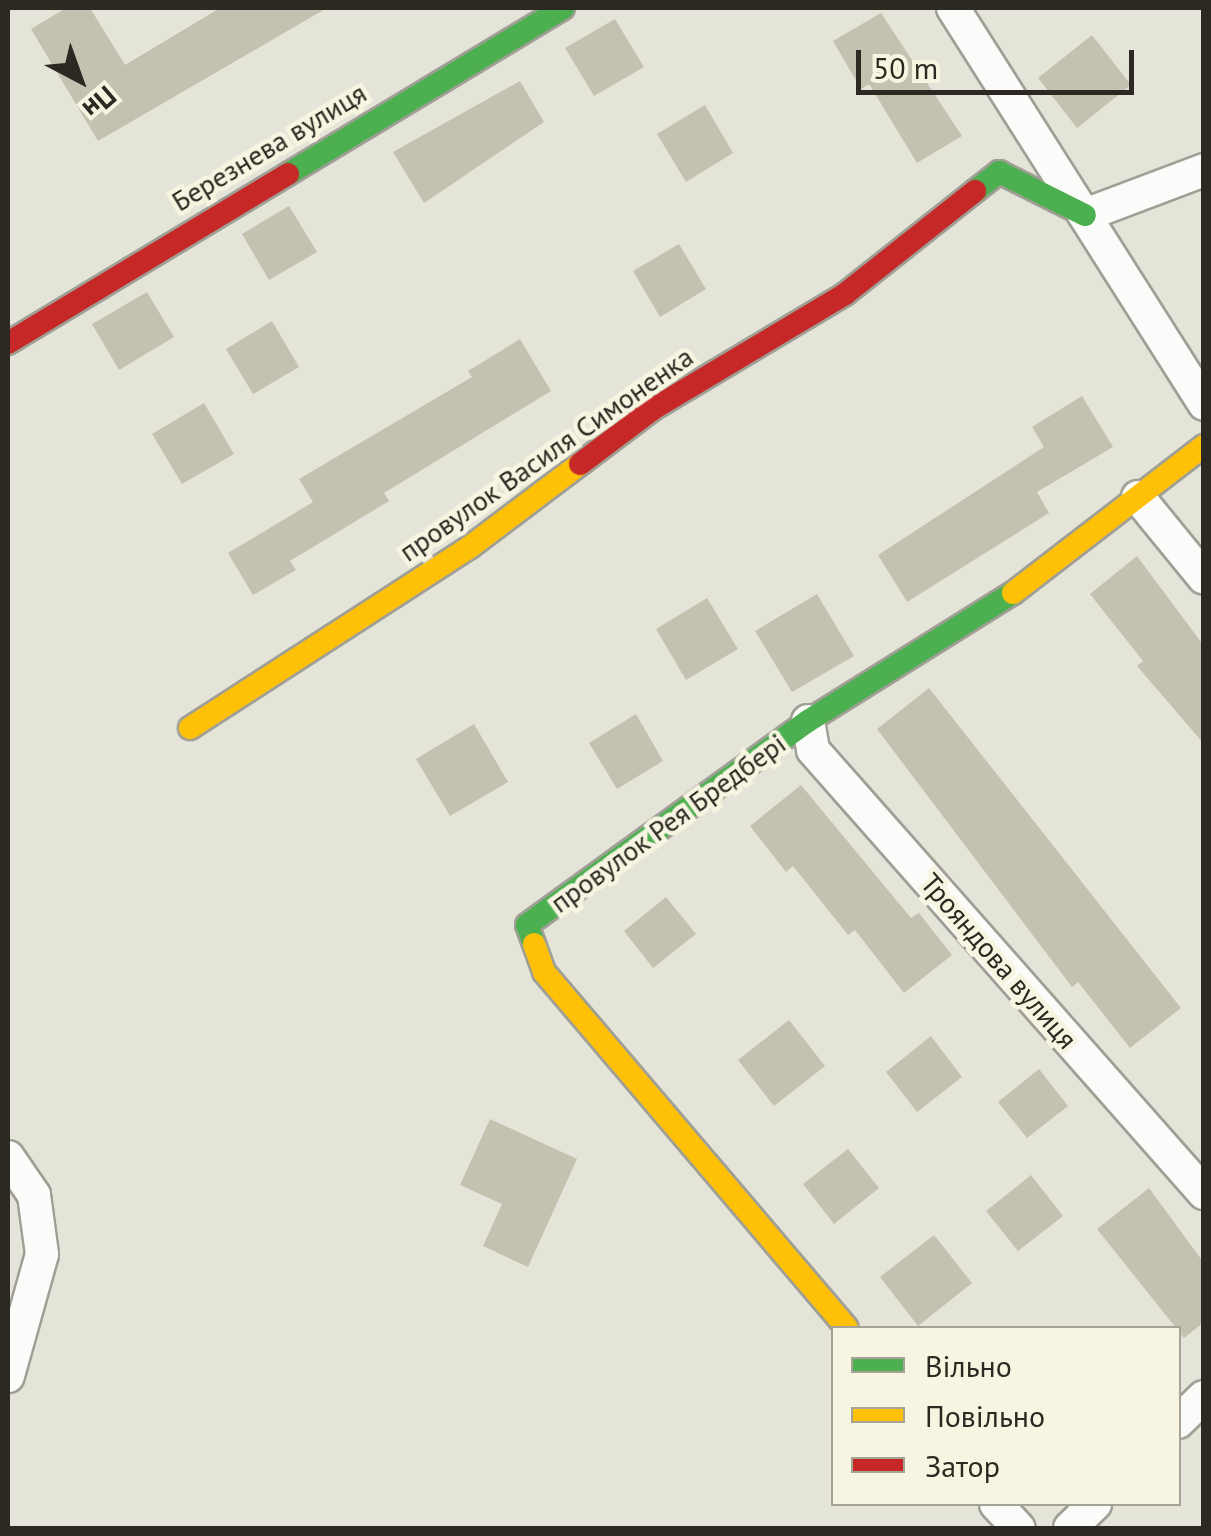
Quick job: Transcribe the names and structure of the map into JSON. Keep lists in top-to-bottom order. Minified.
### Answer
{"streets":{"street":["Березнева вулиця","провулок Василя Симоненка","провулок Рея Бредбері","Трояндова вулиця"]},"crossings":[["провулок Рея Бредбері","Трояндова вулиця"]],"legend":["Вільно","Повільно","Затор"],"scale_bar":"50 m","north":"bottom right"}
